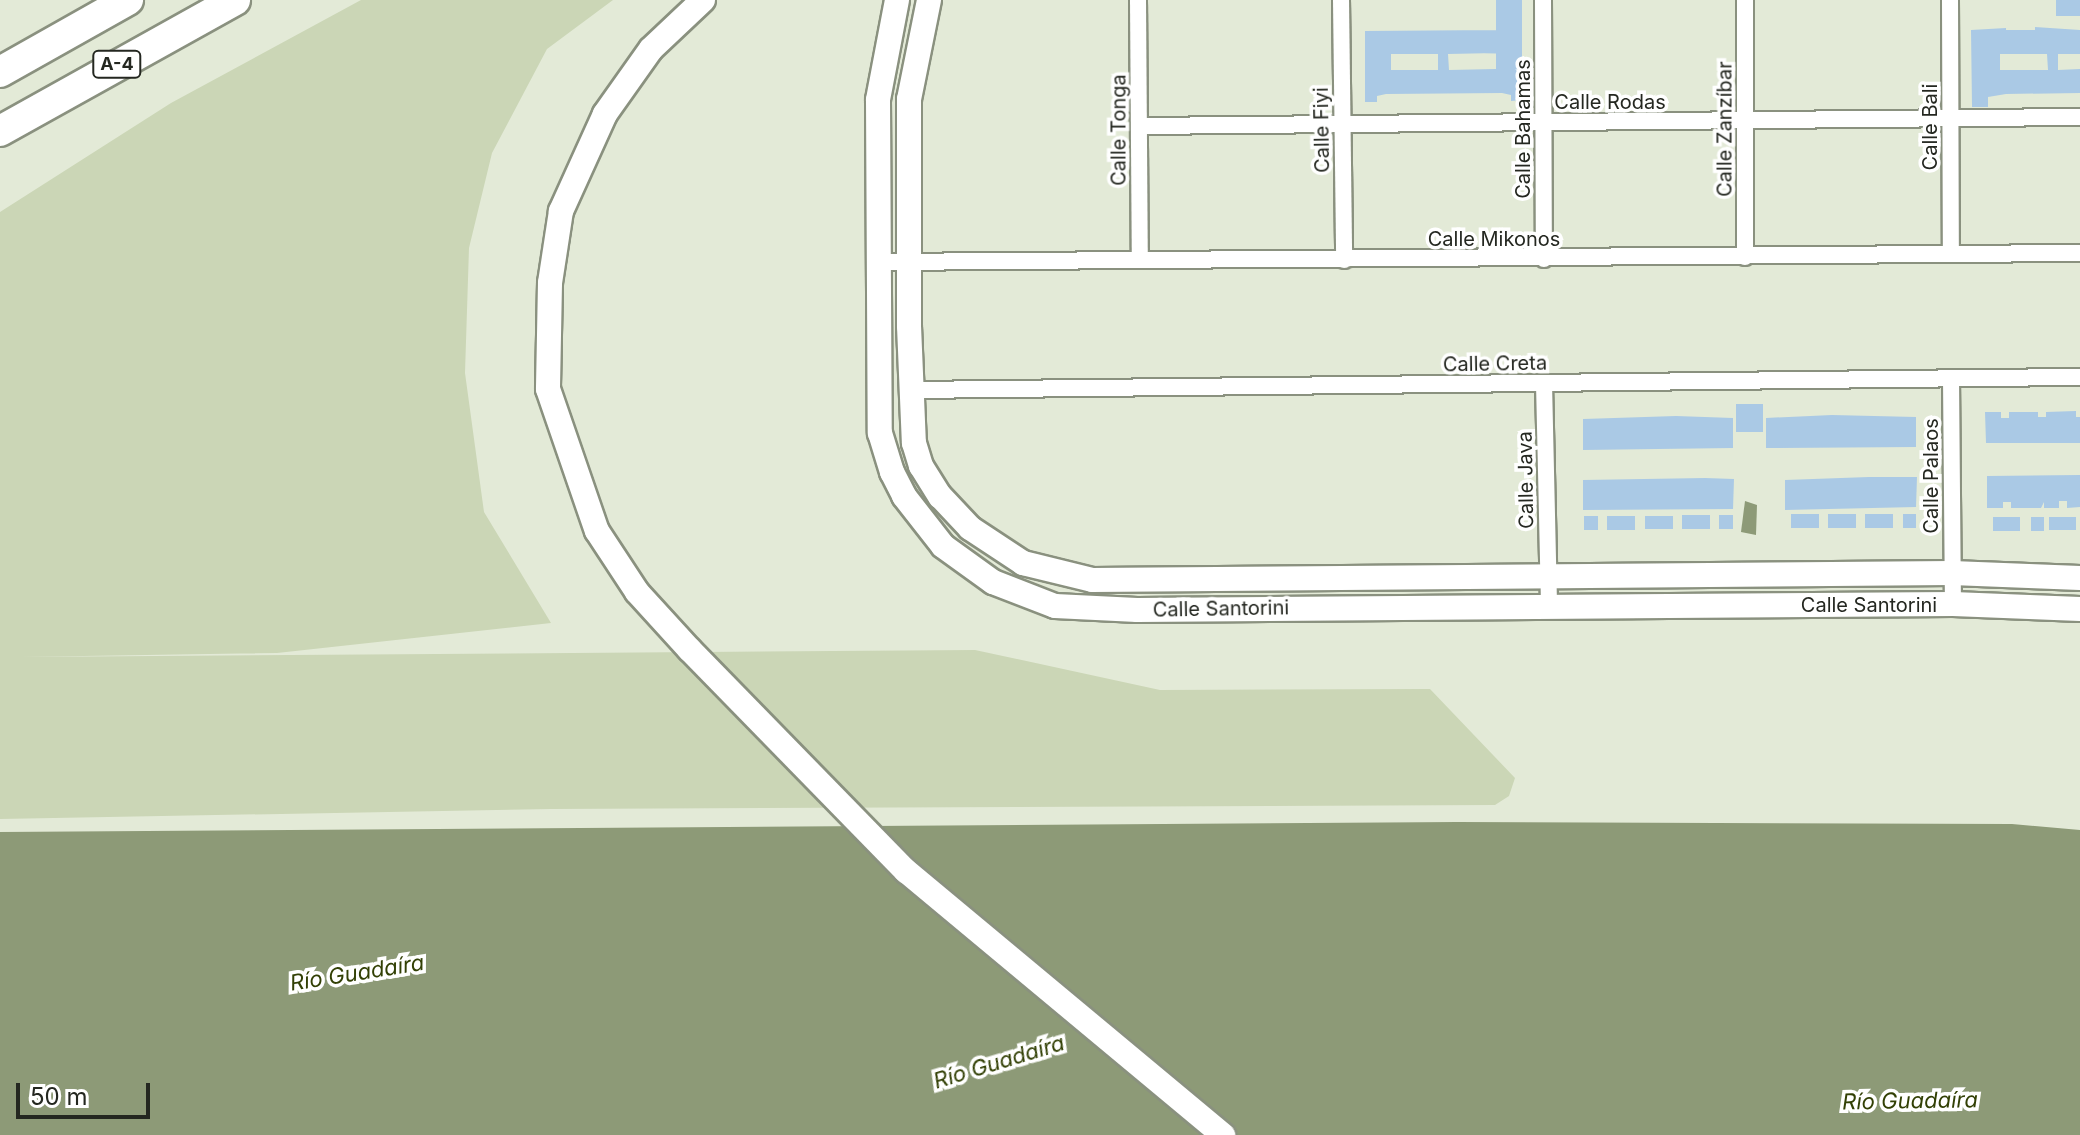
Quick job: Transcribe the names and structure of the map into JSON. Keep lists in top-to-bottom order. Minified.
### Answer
{"streets":{"highway":["A-4"],"street":["Calle Rodas","Calle Bali","Calle Bahamas","Calle Zanzíbar","Calle Tonga","Calle Fiyi","Calle Mikonos","Calle Creta","Calle Palaos","Calle Java","Calle Santorini"]},"crossings":[["Calle Rodas","Calle Bali"],["Calle Rodas","Calle Bahamas"],["Calle Rodas","Calle Zanzíbar"],["Calle Rodas","Calle Tonga"],["Calle Rodas","Calle Fiyi"],["Calle Bali","Calle Mikonos"],["Calle Bahamas","Calle Mikonos"],["Calle Zanzíbar","Calle Mikonos"],["Calle Tonga","Calle Mikonos"],["Calle Fiyi","Calle Mikonos"],["Calle Mikonos","Calle Santorini"],["Calle Creta","Calle Palaos"],["Calle Creta","Calle Java"],["Calle Creta","Calle Santorini"],["Calle Palaos","Calle Santorini"],["Calle Java","Calle Santorini"]],"water":["Río Guadaíra"],"scale_bar":"50 m"}
